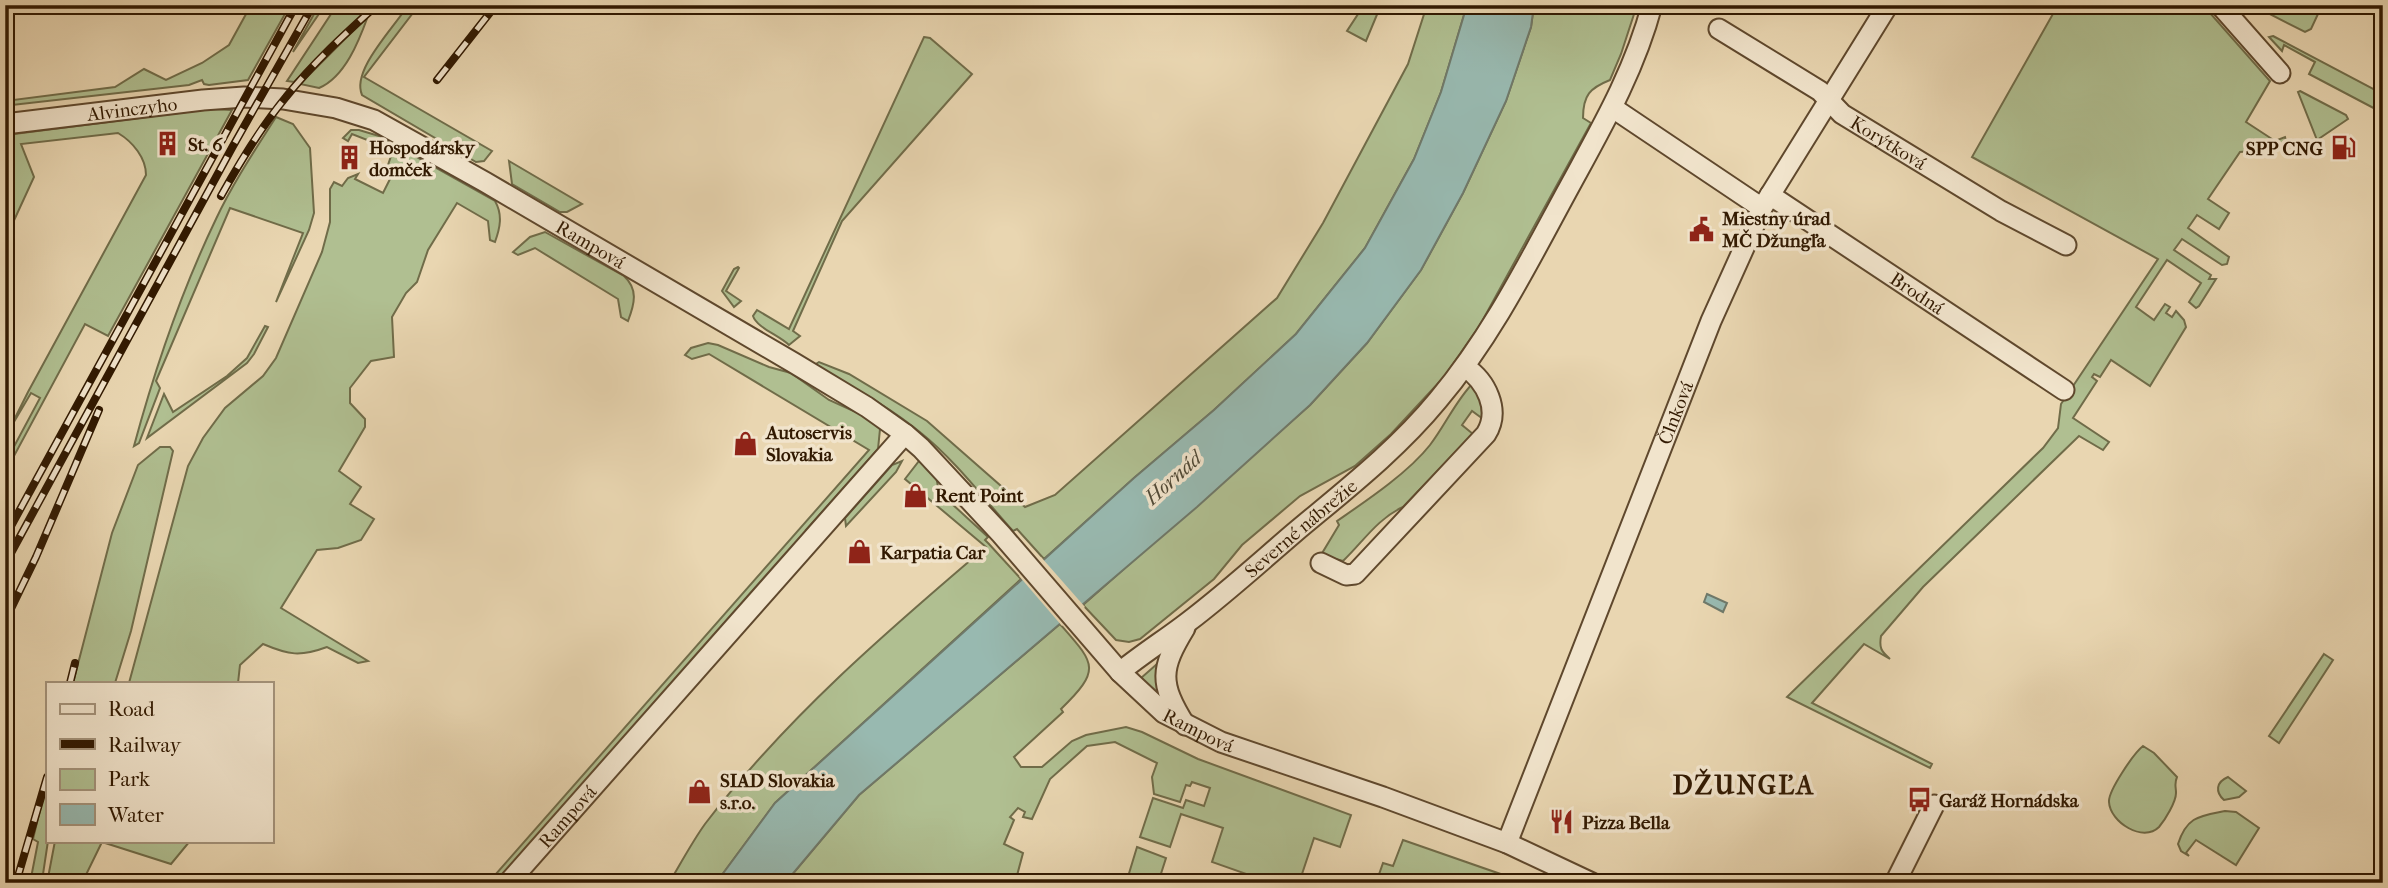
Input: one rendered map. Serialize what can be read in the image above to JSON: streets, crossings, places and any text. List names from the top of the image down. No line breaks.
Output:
{"streets":{"street":["Alvinczyho","Korýtková","Rampová","Brodná","Člnková","Severné nábrežie"]},"crossings":[["Alvinczyho","Rampová"],["Korýtková","Člnková"],["Rampová","Člnková"],["Rampová","Severné nábrežie"],["Brodná","Člnková"],["Brodná","Severné nábrežie"]],"districts":["DŽUNGĽA"],"water":["Hornád"],"places":{"building":["St. 6","Hospodársky domček"],"fuel station":["SPP CNG"],"public building":["Miestny úrad MČ Džungľa"],"shop":["Autoservis Slovakia","Rent Point","Karpatia Car","SIAD Slovakia s.r.o."],"bus stop":["Garáž Hornádska"],"restaurant":["Pizza Bella"]},"legend":["Road","Railway","Park","Water"]}
